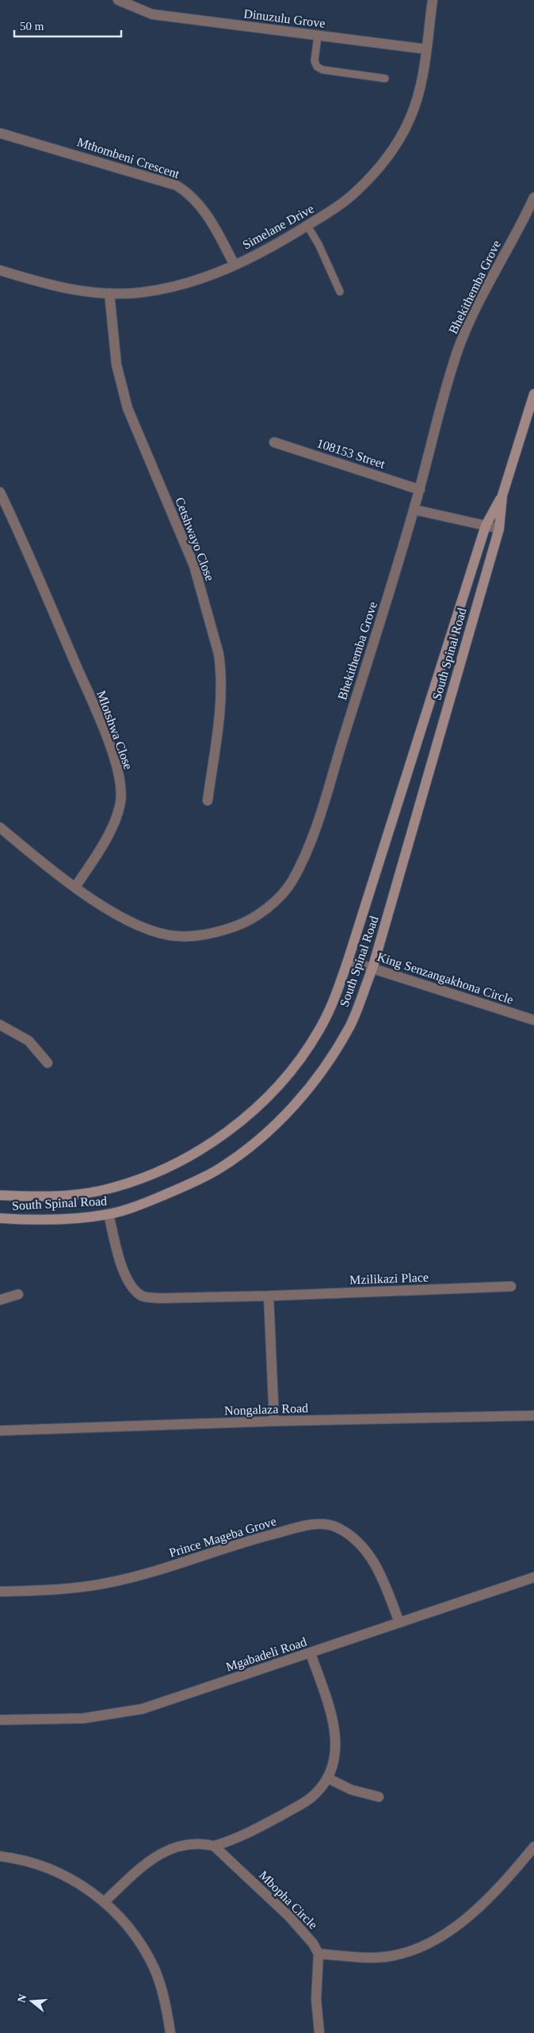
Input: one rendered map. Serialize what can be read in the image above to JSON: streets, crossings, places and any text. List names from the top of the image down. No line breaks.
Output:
{"streets":{"street":["Dinuzulu Grove","Mthombeni Crescent","Simelane Drive","Bhekithemba Grove","108153 Street","Cetshwayo Close","South Spinal Road","Mlotshwa Close","King Senzangakhona Circle","Mzilikazi Place","Nongalaza Road","Prince Mageba Grove","Mgabadeli Road","Mbopha Circle"]},"crossings":[["Dinuzulu Grove","Simelane Drive"],["Mthombeni Crescent","Simelane Drive"],["Simelane Drive","Cetshwayo Close"],["Bhekithemba Grove","108153 Street"],["Bhekithemba Grove","Mlotshwa Close"],["South Spinal Road","King Senzangakhona Circle"],["South Spinal Road","Mzilikazi Place"],["Prince Mageba Grove","Mgabadeli Road"]],"scale_bar":"50 m","north":"left"}
